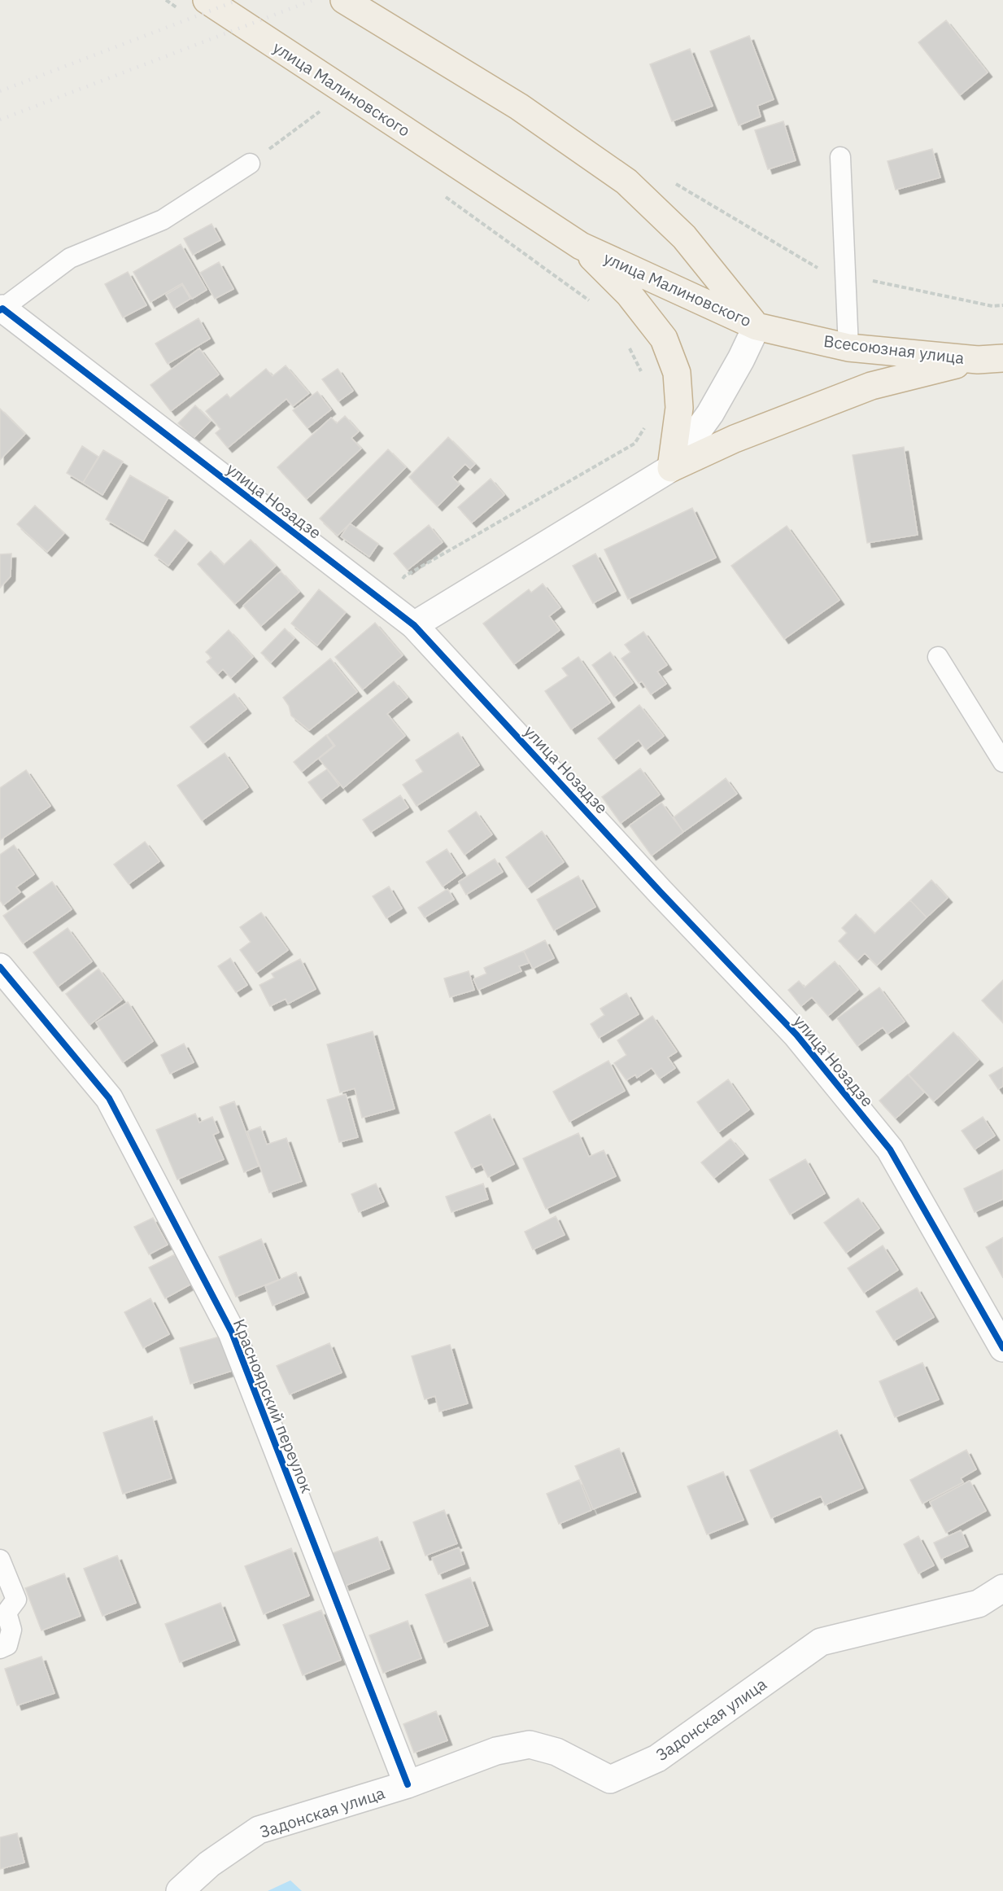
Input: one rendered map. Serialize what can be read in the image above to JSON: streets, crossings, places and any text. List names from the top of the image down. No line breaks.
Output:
{"streets":{"highway":["улица Малиновского","Всесоюзная улица"],"street":["улица Нозадзе","Красноярский переулок","Задонская улица"]},"crossings":[["улица Малиновского","Всесоюзная улица"],["Красноярский переулок","Задонская улица"]]}
